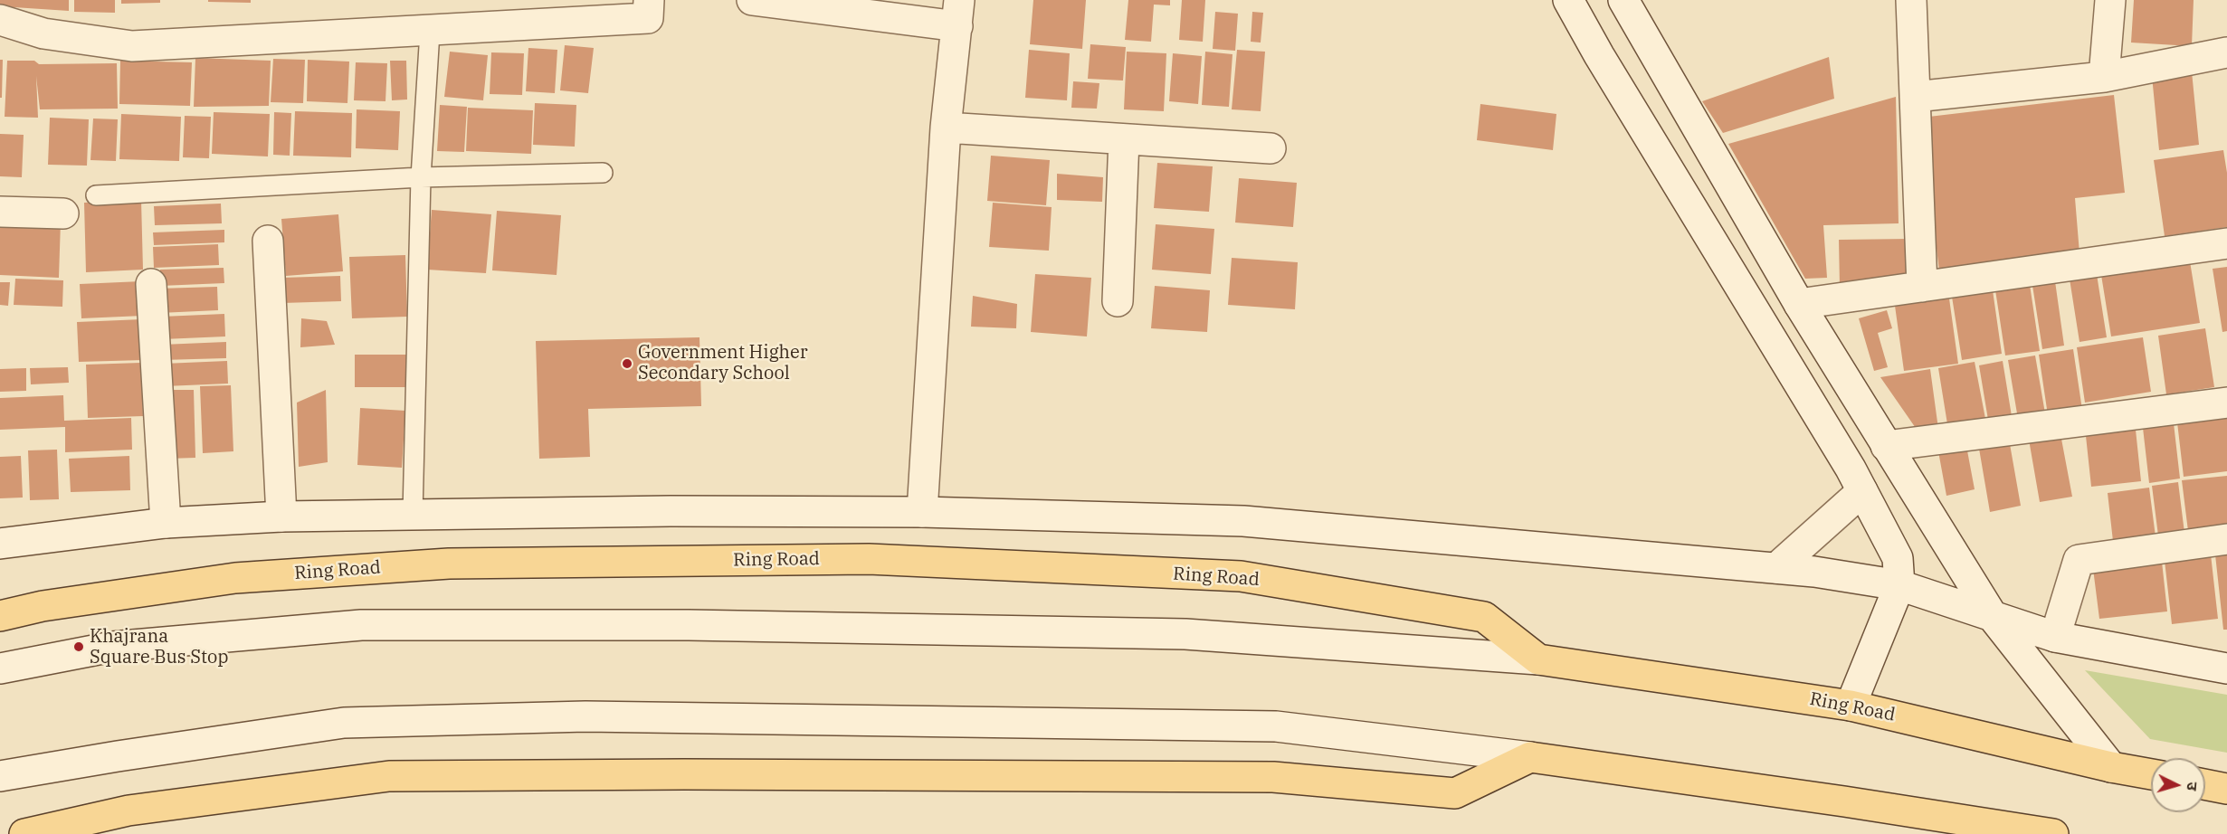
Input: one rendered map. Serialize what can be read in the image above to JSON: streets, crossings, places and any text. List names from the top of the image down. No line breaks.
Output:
{"streets":{"main road":["Ring Road"]},"places":["Government Higher Secondary School","Khajrana Square Bus Stop"],"north":"right"}
